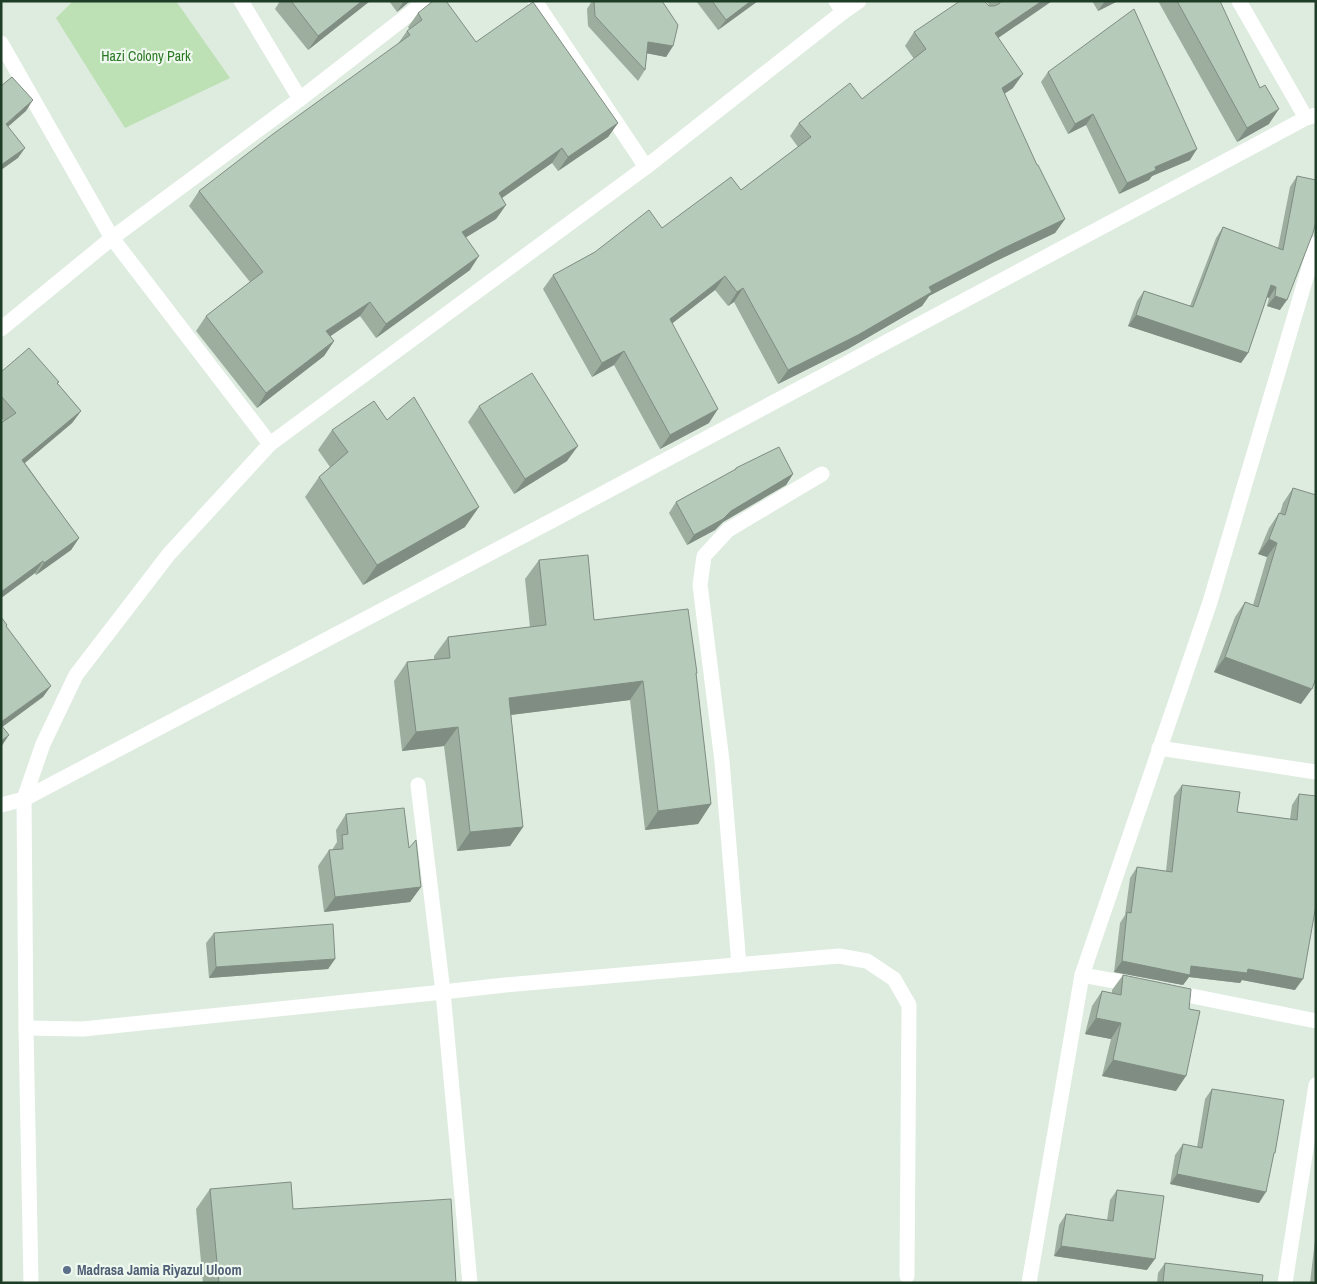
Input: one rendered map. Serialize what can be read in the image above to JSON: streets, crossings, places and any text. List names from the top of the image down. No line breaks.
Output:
{"parks":["Hazi Colony Park"],"places":["Madrasa Jamia Riyazul Uloom"]}
